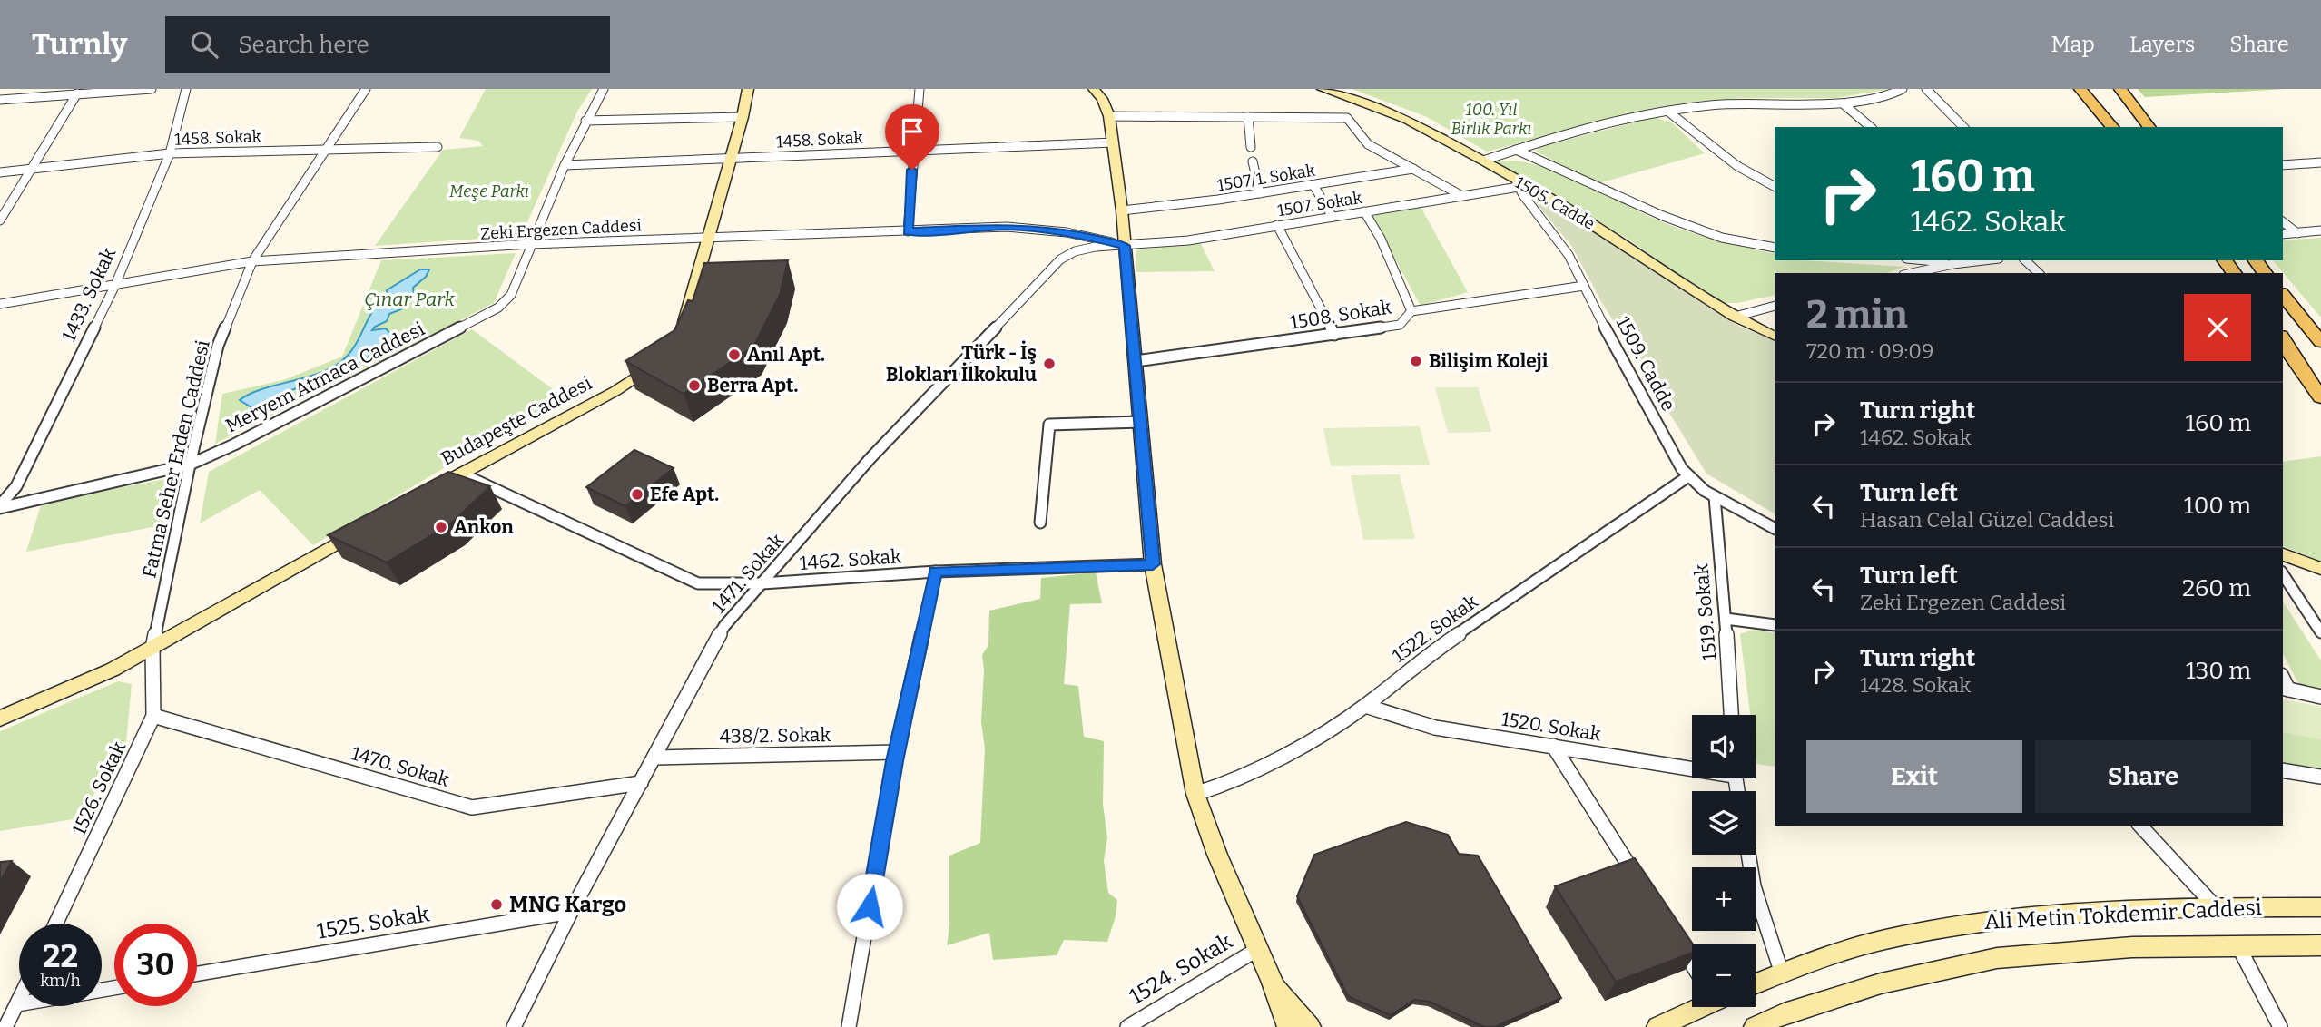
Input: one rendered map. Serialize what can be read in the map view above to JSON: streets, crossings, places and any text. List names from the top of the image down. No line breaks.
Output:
{"streets":{"main road":["1505. Cadde","Budapeşte Caddesi","Ali Metin Tokdemir Caddesi"],"street":["1458. Sokak","1507/1. Sokak","1507. Sokak","Zeki Ergezen Caddesi","1433. Sokak","1508. Sokak","1509. Cadde","Meryem Atmaca Caddesi","Fatma Seher Erden Caddesi","1462. Sokak","1471. Sokak","1519. Sokak","1522. Sokak","1520. Sokak","438/2. Sokak","1470. Sokak","1526. Sokak","1525. Sokak","1524. Sokak"]},"crossings":[["1458. Sokak","1433. Sokak"],["1458. Sokak","Meryem Atmaca Caddesi"],["1458. Sokak","Fatma Seher Erden Caddesi"],["1505. Cadde","1507. Sokak"],["1505. Cadde","1509. Cadde"],["1507. Sokak","Zeki Ergezen Caddesi"],["1507. Sokak","1509. Cadde"],["1507. Sokak","1471. Sokak"],["Zeki Ergezen Caddesi","1433. Sokak"],["Zeki Ergezen Caddesi","Meryem Atmaca Caddesi"],["Zeki Ergezen Caddesi","Fatma Seher Erden Caddesi"],["Zeki Ergezen Caddesi","1471. Sokak"],["1433. Sokak","Meryem Atmaca Caddesi"],["1508. Sokak","1509. Cadde"],["1509. Cadde","1519. Sokak"],["1509. Cadde","1522. Sokak"],["Meryem Atmaca Caddesi","Fatma Seher Erden Caddesi"],["Budapeşte Caddesi","1462. Sokak"],["Fatma Seher Erden Caddesi","1526. Sokak"],["1462. Sokak","1471. Sokak"],["1471. Sokak","438/2. Sokak"],["1471. Sokak","1470. Sokak"],["1471. Sokak","1525. Sokak"],["1522. Sokak","1520. Sokak"],["1470. Sokak","1526. Sokak"]],"parks":["100. Yıl Birlik Parkı","Meşe Parkı","Çınar Park"],"places":["Anıl Apt.","Bilişim Koleji","Türk - İş Blokları İlkokulu","Berra Apt.","Efe Apt.","Ankon","MNG Kargo"],"page":{"header":"Turnly","search":"Search here","nav":["Map","Layers","Share"],"turn":["160 m","1462. Sokak"],"heading":["2 min","720 m · 09:09"],"list":[{"name":"Turn right","note":"1462. Sokak","value":"160 m"},{"name":"Turn left","note":"Hasan Celal Güzel Caddesi","value":"100 m"},{"name":"Turn left","note":"Zeki Ergezen Caddesi","value":"260 m"},{"name":"Turn right","note":"1428. Sokak","value":"130 m"}],"map_buttons":["+","−"],"buttons":["Exit","Share"],"speed":"22 km/h","limit":"30"}}
